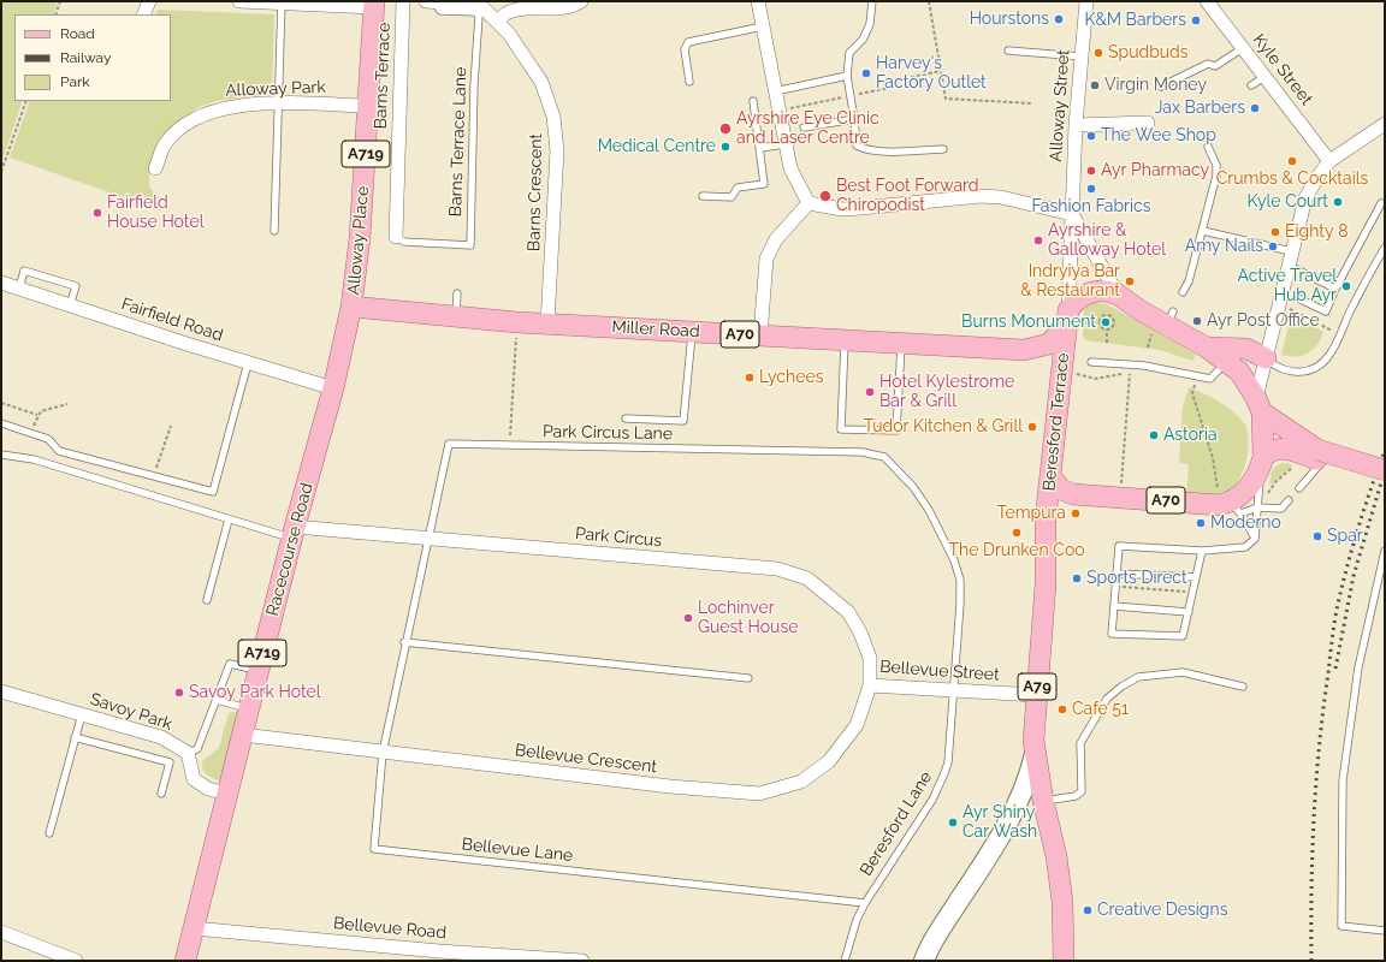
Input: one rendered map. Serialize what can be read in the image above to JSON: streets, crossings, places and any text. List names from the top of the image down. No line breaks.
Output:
{"streets":{"main road":["A719","Alloway Place","Miller Road","A70","Beresford Terrace","Racecourse Road","A79"],"street":["Kyle Street","Barns Terrace","Alloway Park","Alloway Street","Barns Crescent","Fairfield Road","Park Circus","Bellevue Street","Savoy Park","Bellevue Crescent","Bellevue Road"],"lane":["Barns Terrace Lane","Park Circus Lane","Beresford Lane","Bellevue Lane"]},"crossings":[["Barns Terrace","Barns Terrace Lane"],["Alloway Park","Alloway Place"],["Alloway Street","Miller Road"],["Alloway Street","A70"],["Alloway Street","Beresford Terrace"],["Barns Terrace Lane","Barns Crescent"],["Barns Crescent","Miller Road"],["Alloway Place","Miller Road"],["Alloway Place","Racecourse Road"],["Fairfield Road","Racecourse Road"],["Miller Road","A70"],["Miller Road","Beresford Terrace"],["Miller Road","Racecourse Road"],["A70","Beresford Terrace"],["Beresford Terrace","Bellevue Street"],["Beresford Terrace","A79"],["Park Circus Lane","Park Circus"],["Park Circus Lane","Beresford Lane"],["Park Circus Lane","Bellevue Lane"],["Park Circus","Racecourse Road"],["Park Circus","Bellevue Street"],["Park Circus","Bellevue Crescent"],["Park Circus","Bellevue Lane"],["Racecourse Road","Bellevue Crescent"],["Racecourse Road","Bellevue Road"],["Bellevue Street","Bellevue Crescent"],["Bellevue Street","Beresford Lane"],["Bellevue Crescent","Bellevue Lane"],["Beresford Lane","Bellevue Lane"]],"places":["Hourstons","K&M Barbers","Spudbuds","Harvey's Factory Outlet","Virgin Money","Jax Barbers","Ayrshire Eye Clinic and Laser Centre","The Wee Shop","Medical Centre","Crumbs & Cocktails","Ayr Pharmacy","Fashion Fabrics","Best Foot Forward Chiropodist","Kyle Court","Fairfield House Hotel","Eighty 8","Ayrshire & Galloway Hotel","Amy Nails","Indryiya Bar & Restaurant","Active Travel Hub Ayr","Ayr Post Office","Burns Monument","Lychees","Hotel Kylestrome Bar & Grill","Tudor Kitchen & Grill","Astoria","Tempura","Moderno","The Drunken Coo","Spar","Sports Direct","Lochinver Guest House","Savoy Park Hotel","Cafe 51","Ayr Shiny Car Wash","Creative Designs"],"legend":["Road","Railway","Park"]}
